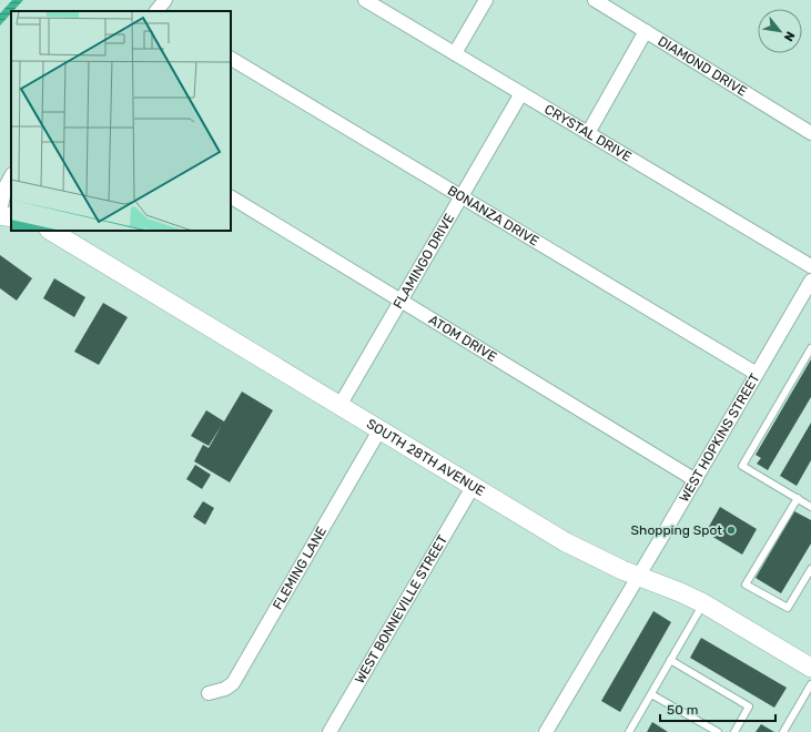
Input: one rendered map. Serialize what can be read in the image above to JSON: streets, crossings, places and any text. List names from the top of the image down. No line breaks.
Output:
{"streets":{"main road":["SOUTH 28TH AVENUE"],"street":["DIAMOND DRIVE","CRYSTAL DRIVE","BONANZA DRIVE","FLAMINGO DRIVE","ATOM DRIVE","WEST HOPKINS STREET","FLEMING LANE","WEST BONNEVILLE STREET"]},"crossings":[["CRYSTAL DRIVE","FLAMINGO DRIVE"],["BONANZA DRIVE","FLAMINGO DRIVE"],["BONANZA DRIVE","WEST HOPKINS STREET"],["FLAMINGO DRIVE","ATOM DRIVE"],["FLAMINGO DRIVE","SOUTH 28TH AVENUE"],["ATOM DRIVE","WEST HOPKINS STREET"],["WEST HOPKINS STREET","SOUTH 28TH AVENUE"],["SOUTH 28TH AVENUE","FLEMING LANE"],["SOUTH 28TH AVENUE","WEST BONNEVILLE STREET"]],"places":["Shopping Spot"],"scale_bar":"50 m","north":"bottom right"}
